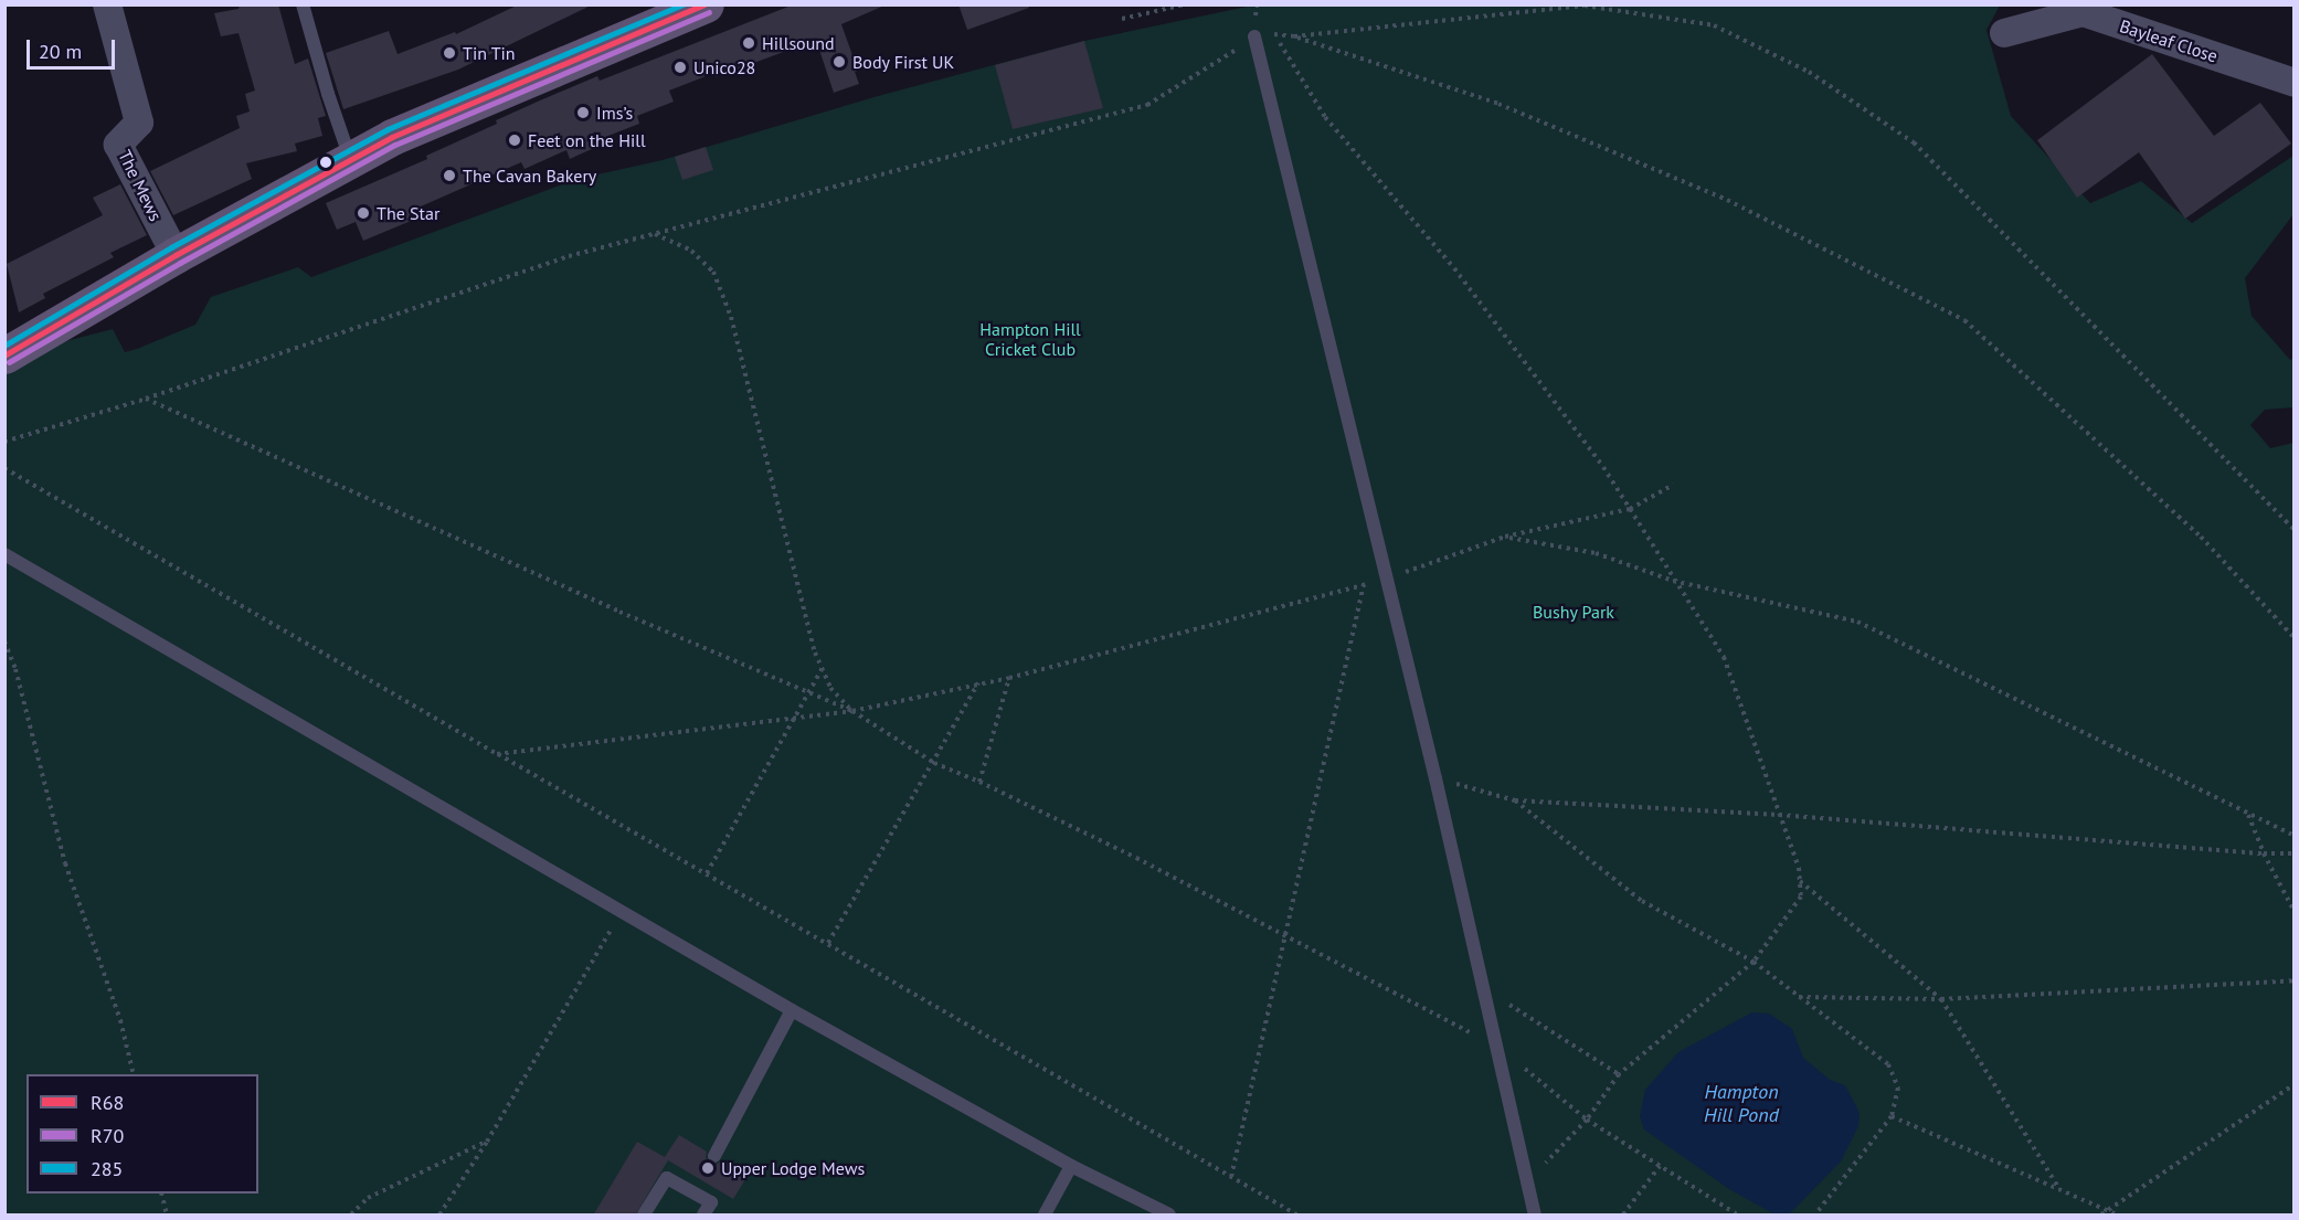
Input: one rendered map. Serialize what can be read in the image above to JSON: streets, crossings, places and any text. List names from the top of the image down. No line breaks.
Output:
{"streets":{"street":["Bayleaf Close","The Mews"]},"water":["Hampton Hill Pond"],"parks":["Hampton Hill Cricket Club","Bushy Park"],"places":["Hillsound","Tin Tin","Body First UK","Unico28","Ims’s","Feet on the Hill","The Cavan Bakery","The Star","Upper Lodge Mews"],"lines":["transit line R68","transit line 285","transit line R70"],"legend":["R68","R70","285"],"scale_bar":"20 m"}
